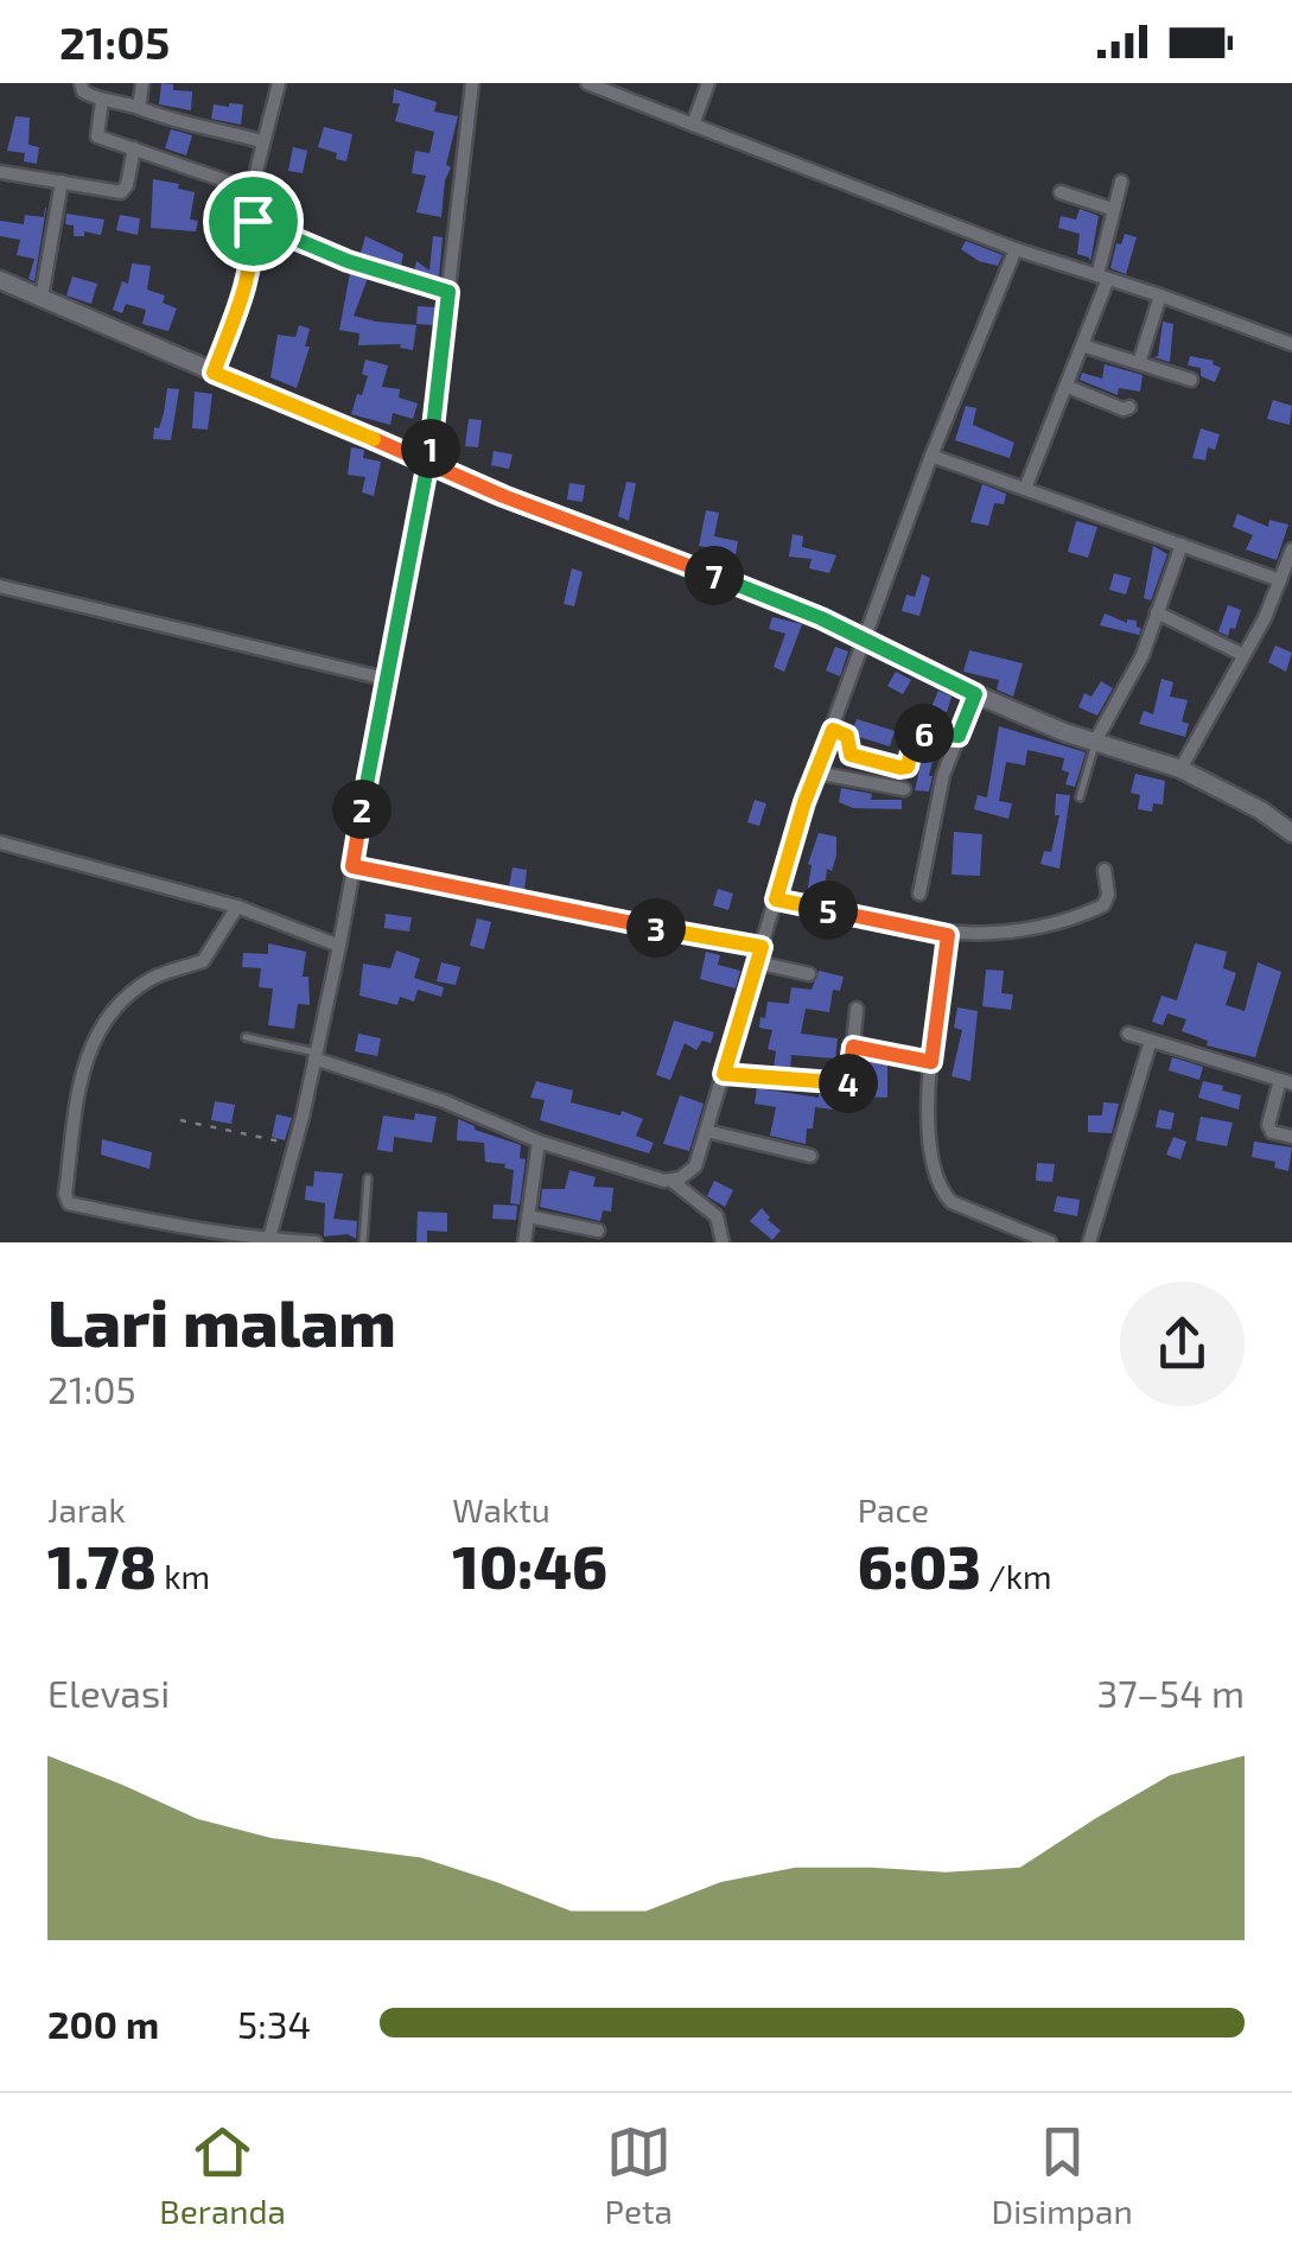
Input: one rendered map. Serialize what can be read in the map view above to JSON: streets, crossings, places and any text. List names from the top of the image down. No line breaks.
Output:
{"page":{"status":"21:05","pins":["1","7","6","2","5","3","4"],"heading":["Lari malam","21:05"],"stats":[["Jarak","1.78 km"],["Waktu","10:46"],["Pace","6:03 /km"]],"chart":["Elevasi","37–54 m"],"list":[{"name":"200 m","note":"5:34"}],"tabs":["Beranda","Peta","Disimpan"]}}
